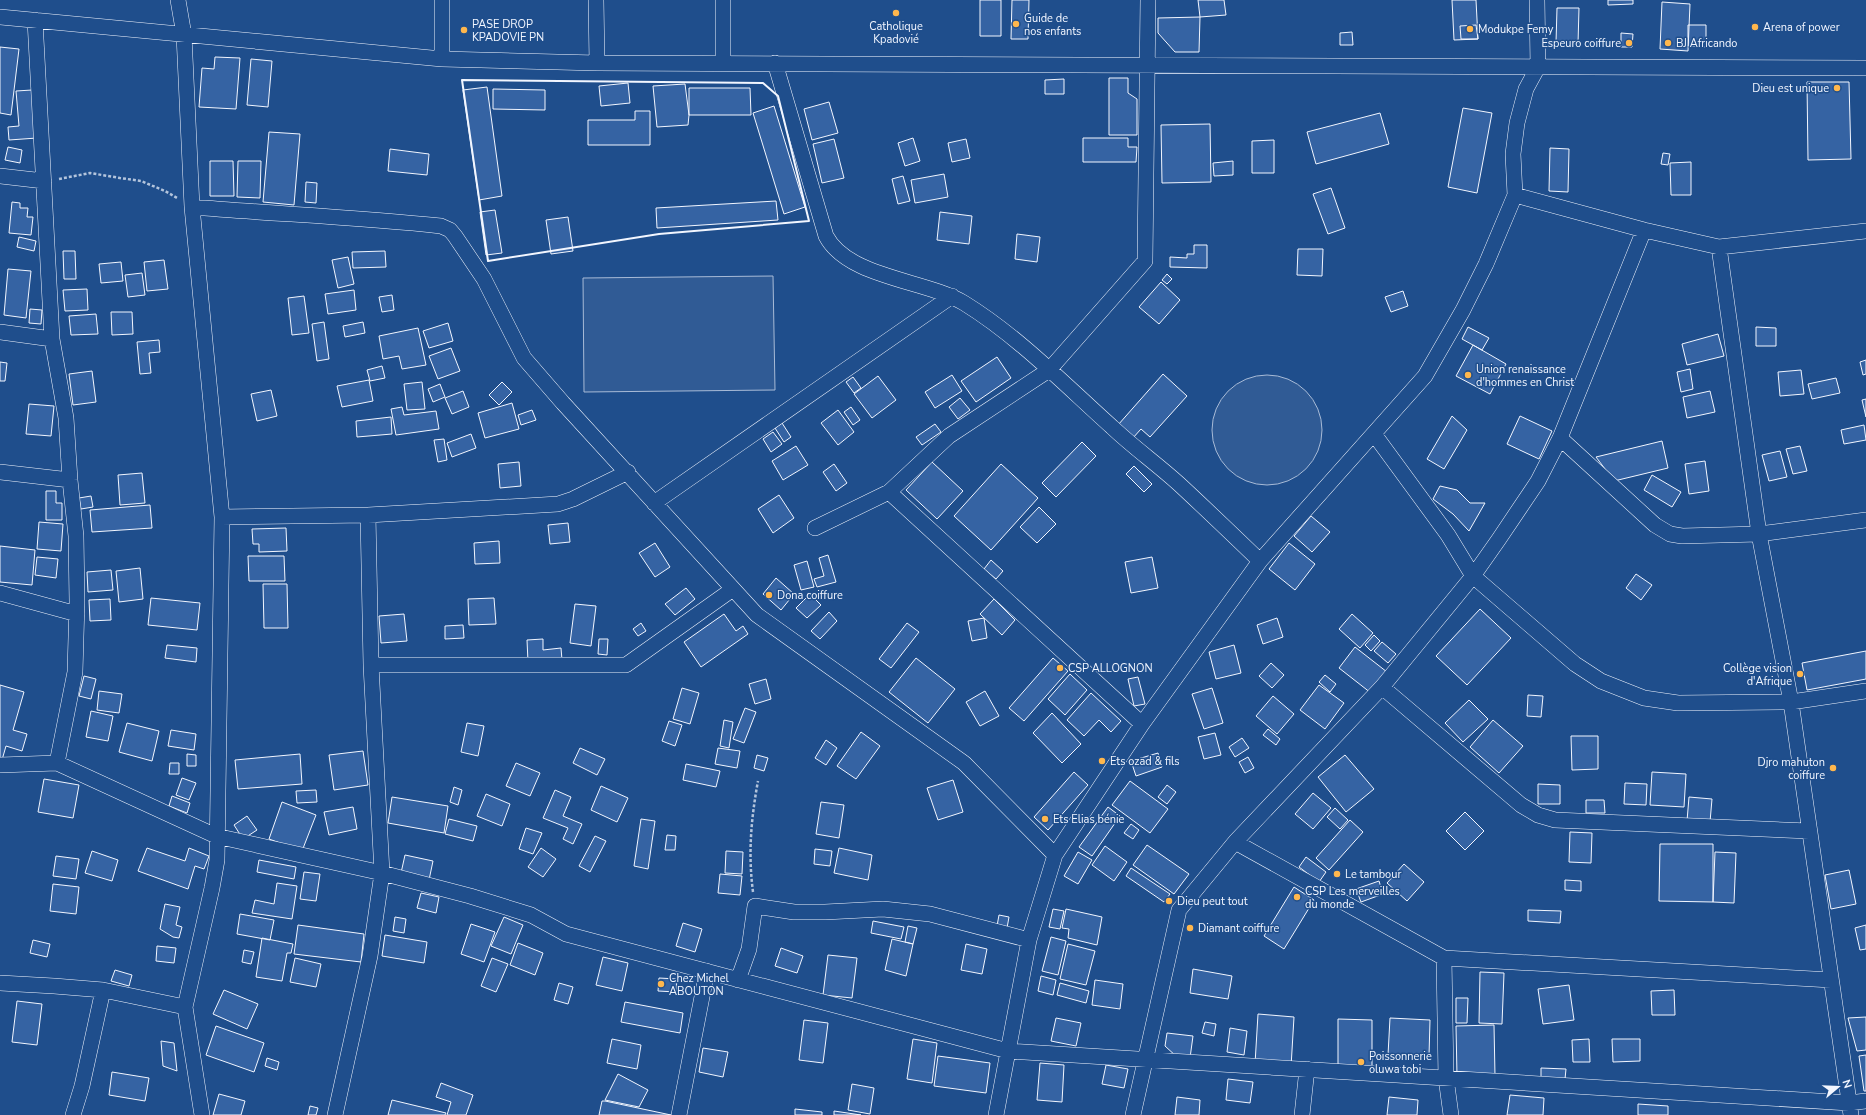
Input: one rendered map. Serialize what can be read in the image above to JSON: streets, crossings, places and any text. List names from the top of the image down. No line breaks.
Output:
{"places":["Catholique Kpadovié","Guide de nos enfants","Arena of power","Modukpe Femy","PASE DROP KPADOVIE PN","Espeuro coiffure","BJ Africando","Dieu est unique","Union renaissance d'hommes en Christ","Dona coiffure","CSP ALLOGNON","Collège vision d'Afrique","Ets ozad & fils","Djro mahuton coiffure","Ets Elias bénie","Le tambour","CSP Les merveilles du monde","Dieu peut tout","Diamant coiffure","Chez Michel ABOUTON","Poissonnerie oluwa tobi"],"north":"right"}
